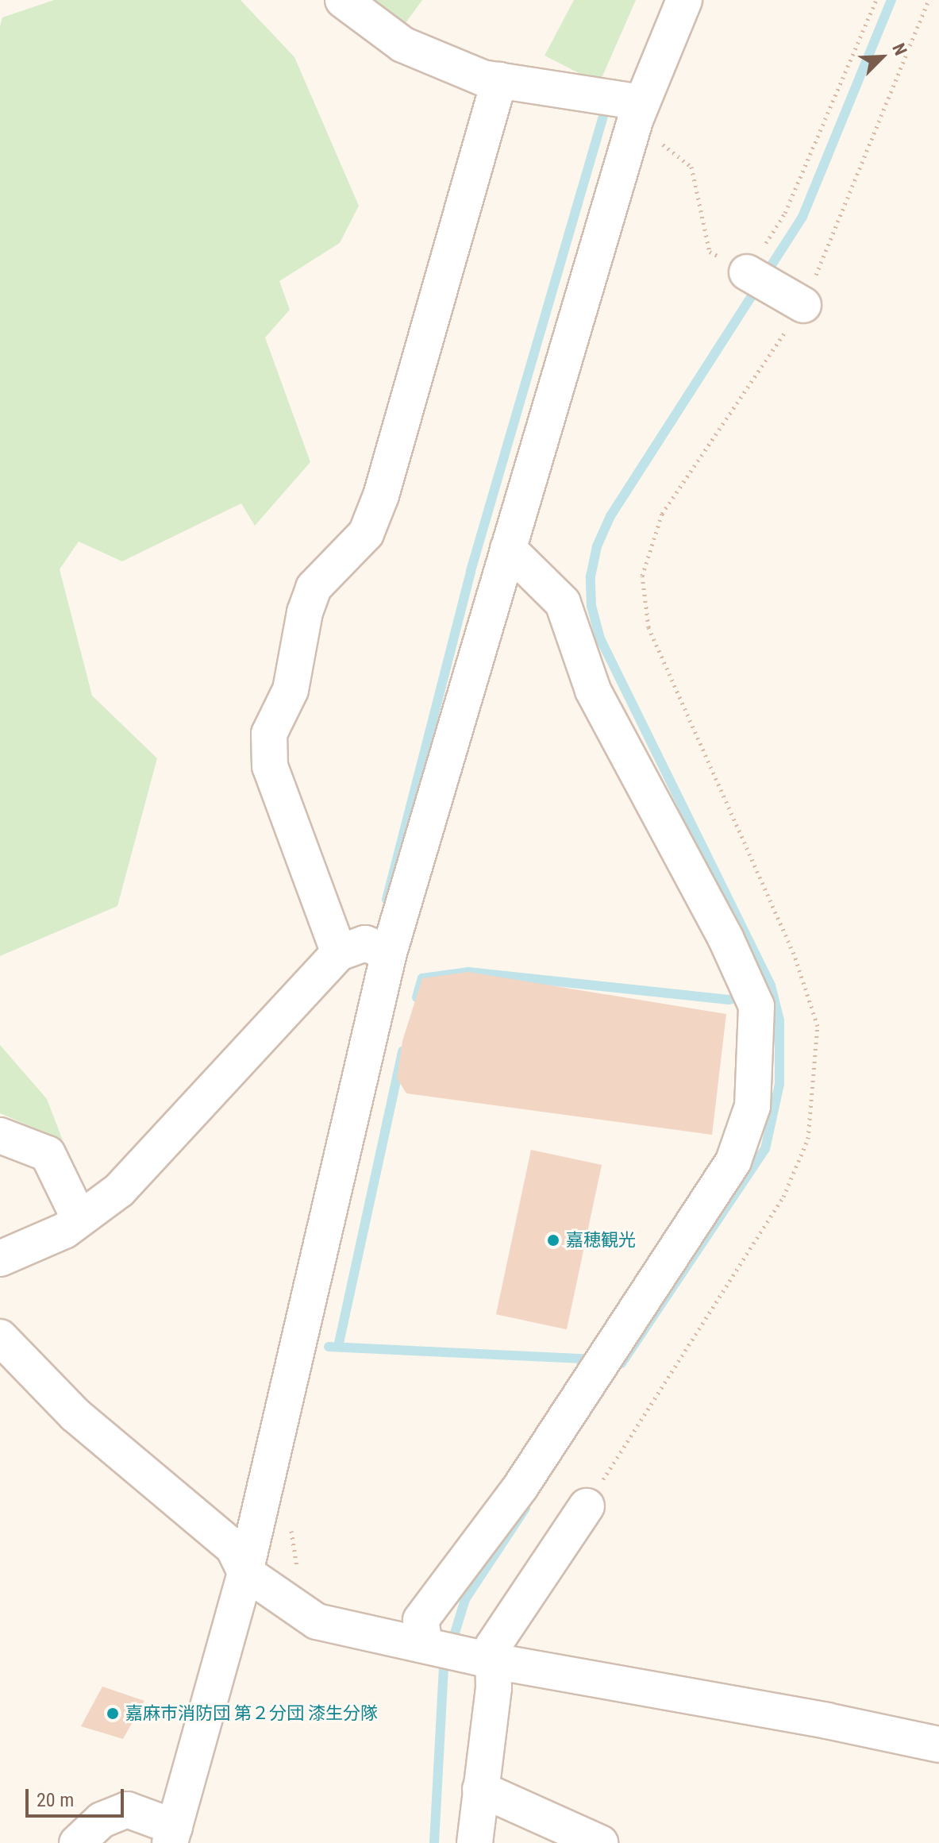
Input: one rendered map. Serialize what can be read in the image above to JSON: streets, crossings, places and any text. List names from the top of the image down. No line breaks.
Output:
{"places":["嘉穂観光","嘉麻市消防団 第２分団 漆生分隊"],"scale_bar":"20 m","north":"top right"}
